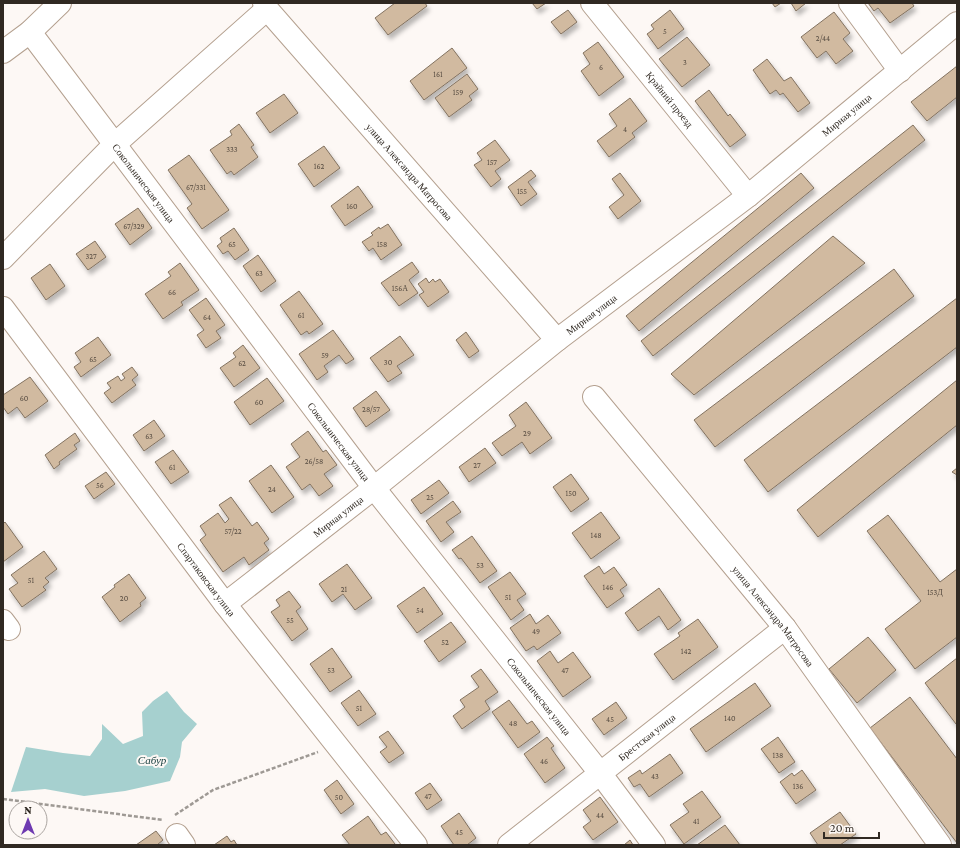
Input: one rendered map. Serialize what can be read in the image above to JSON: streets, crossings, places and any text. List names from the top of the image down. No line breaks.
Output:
{"streets":{"street":["Крайний проезд","Мирная улица","улица Александра Матросова","Сокольническая улица","Спартаковская улица","Брестская улица"]},"crossings":[["Крайний проезд","Мирная улица"],["Мирная улица","улица Александра Матросова"],["Мирная улица","Сокольническая улица"],["Мирная улица","Спартаковская улица"],["улица Александра Матросова","Брестская улица"],["Сокольническая улица","Брестская улица"]],"water":["Сабур"],"house_numbers":["5","2/44","3","6","161","159","4","333","157","162","67/331","155","160","67/329","65","158","327","63","156А","66","61","64","59","65","30","62","60","60","28/57","29","63","26/58","27","61","56","24","150","25","57/22","148","53","51","146","21","153Д","51","20","54","55","49","52","142","53","47","51","140","45","48","138","46","43","136","47","50","44","41","45"],"scale_bar":"20 m","north":"top"}
